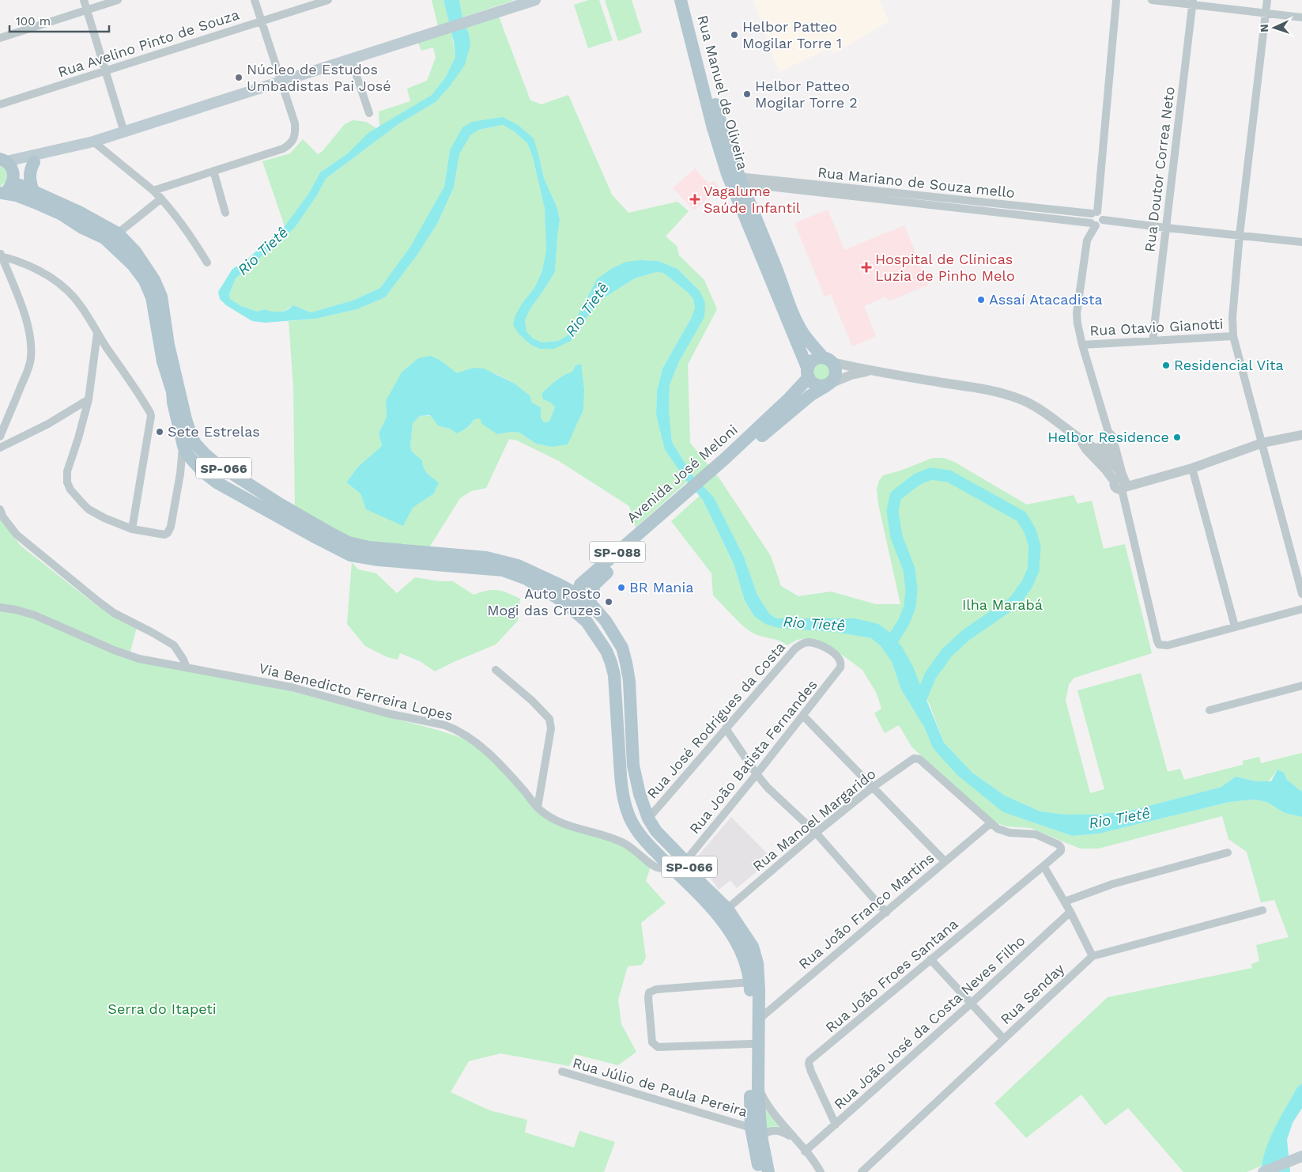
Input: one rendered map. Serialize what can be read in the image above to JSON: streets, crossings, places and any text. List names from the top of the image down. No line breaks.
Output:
{"streets":{"main road":["Rua Manuel de Oliveira","SP-066","Avenida José Meloni","SP-088"],"street":["Rua Avelino Pinto de Souza","Rua Doutor Correa Neto","Rua Mariano de Souza mello","Rua Otavio Gianotti","Via Benedicto Ferreira Lopes","Rua José Rodrigues da Costa","Rua João Batista Fernandes","Rua Manoel Margarido","Rua João Franco Martins","Rua João Froes Santana","Rua Senday","Rua João José da Costa Neves Filho","Rua Júlio de Paula Pereira"]},"crossings":[["Rua Manuel de Oliveira","Rua Mariano de Souza mello"],["Rua Manuel de Oliveira","Avenida José Meloni"],["Rua Manuel de Oliveira","SP-088"],["Rua Doutor Correa Neto","Rua Otavio Gianotti"],["SP-066","Avenida José Meloni"],["SP-066","Via Benedicto Ferreira Lopes"],["SP-066","Rua José Rodrigues da Costa"],["SP-066","Rua João Batista Fernandes"],["SP-066","Rua Manoel Margarido"],["SP-066","Rua João Franco Martins"],["SP-066","Rua Júlio de Paula Pereira"],["Avenida José Meloni","SP-088"],["Rua José Rodrigues da Costa","Rua João Batista Fernandes"],["Rua Manoel Margarido","Rua João Franco Martins"],["Rua Manoel Margarido","Rua João Froes Santana"],["Rua João Franco Martins","Rua João Froes Santana"],["Rua João Froes Santana","Rua João José da Costa Neves Filho"]],"water":["Rio Tietê"],"parks":["Ilha Marabá","Serra do Itapeti"],"places":{"other":["Helbor Patteo Mogilar Torre 1","Núcleo de Estudos Umbadistas Pai José","Helbor Patteo Mogilar Torre 2","Assaí Atacadista","Residencial Vita","Sete Estrelas","Helbor Residence","BR Mania","Auto Posto Mogi das Cruzes"],"health":["Vagalume Saúde Infantil","Hospital de Clínicas Luzia de Pinho Melo"]},"scale_bar":"100 m","north":"left"}
